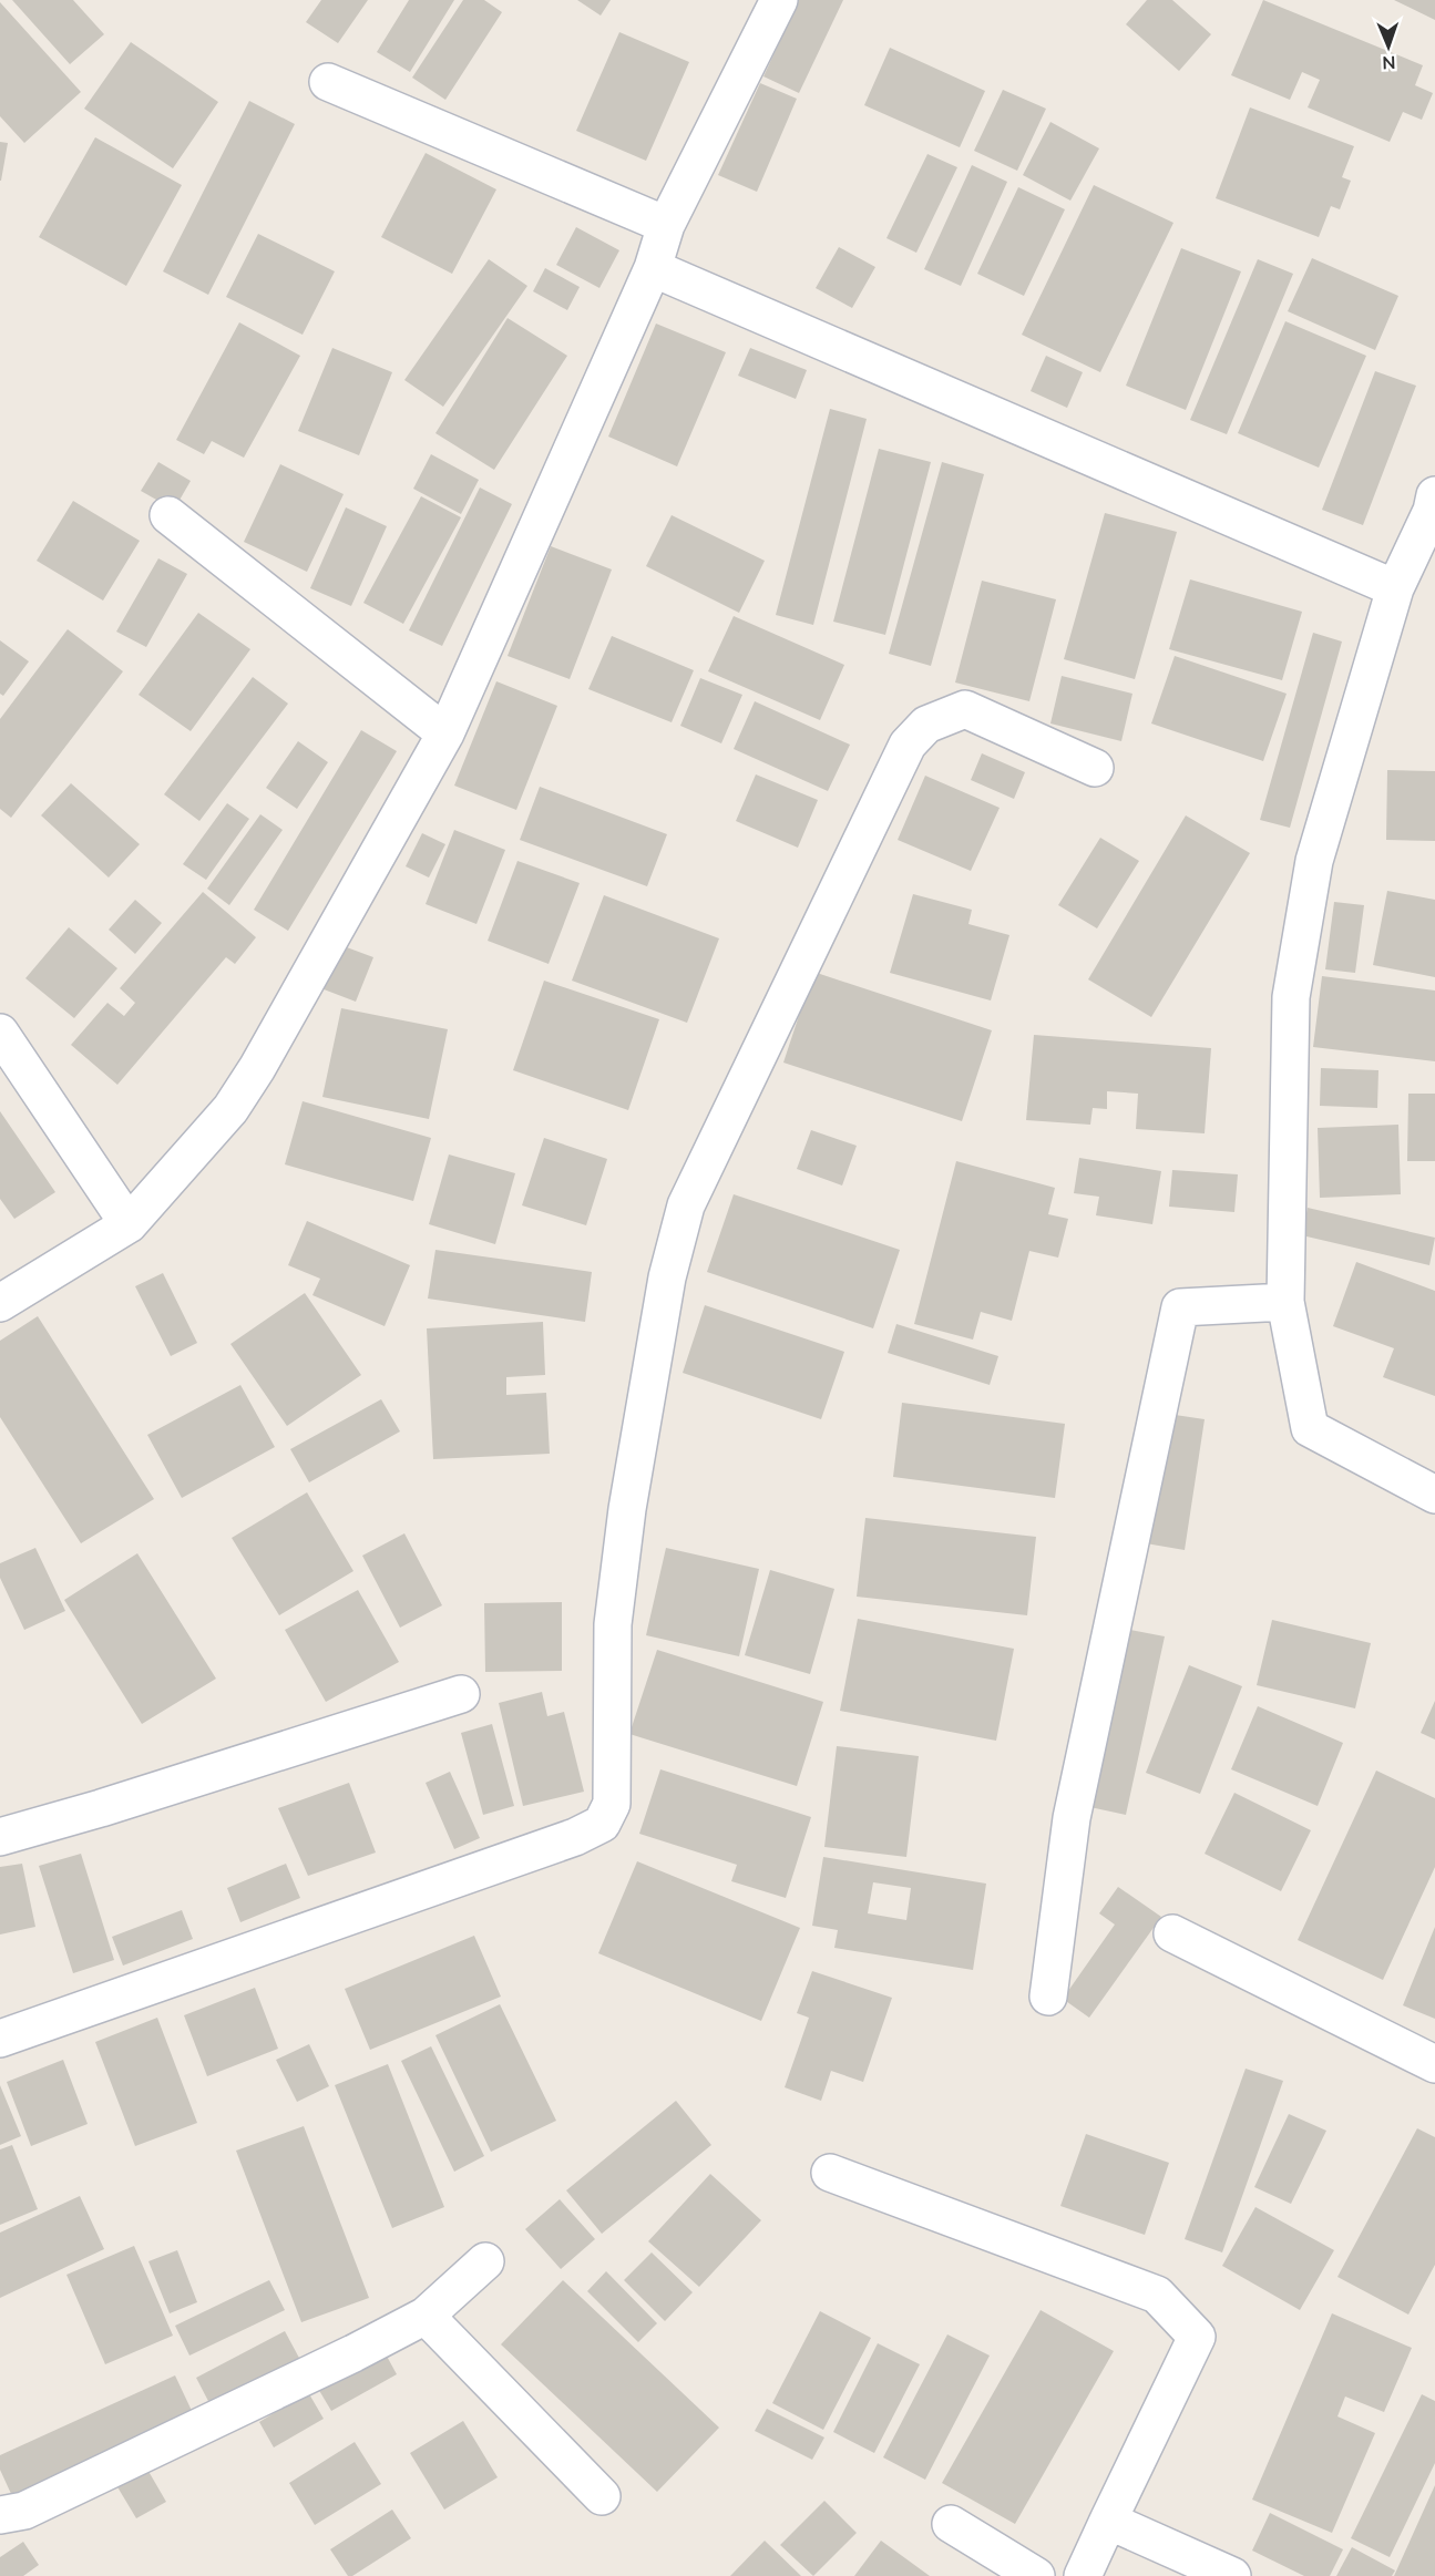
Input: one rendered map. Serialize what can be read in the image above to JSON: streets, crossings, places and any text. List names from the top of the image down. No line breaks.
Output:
{"north":"bottom"}
